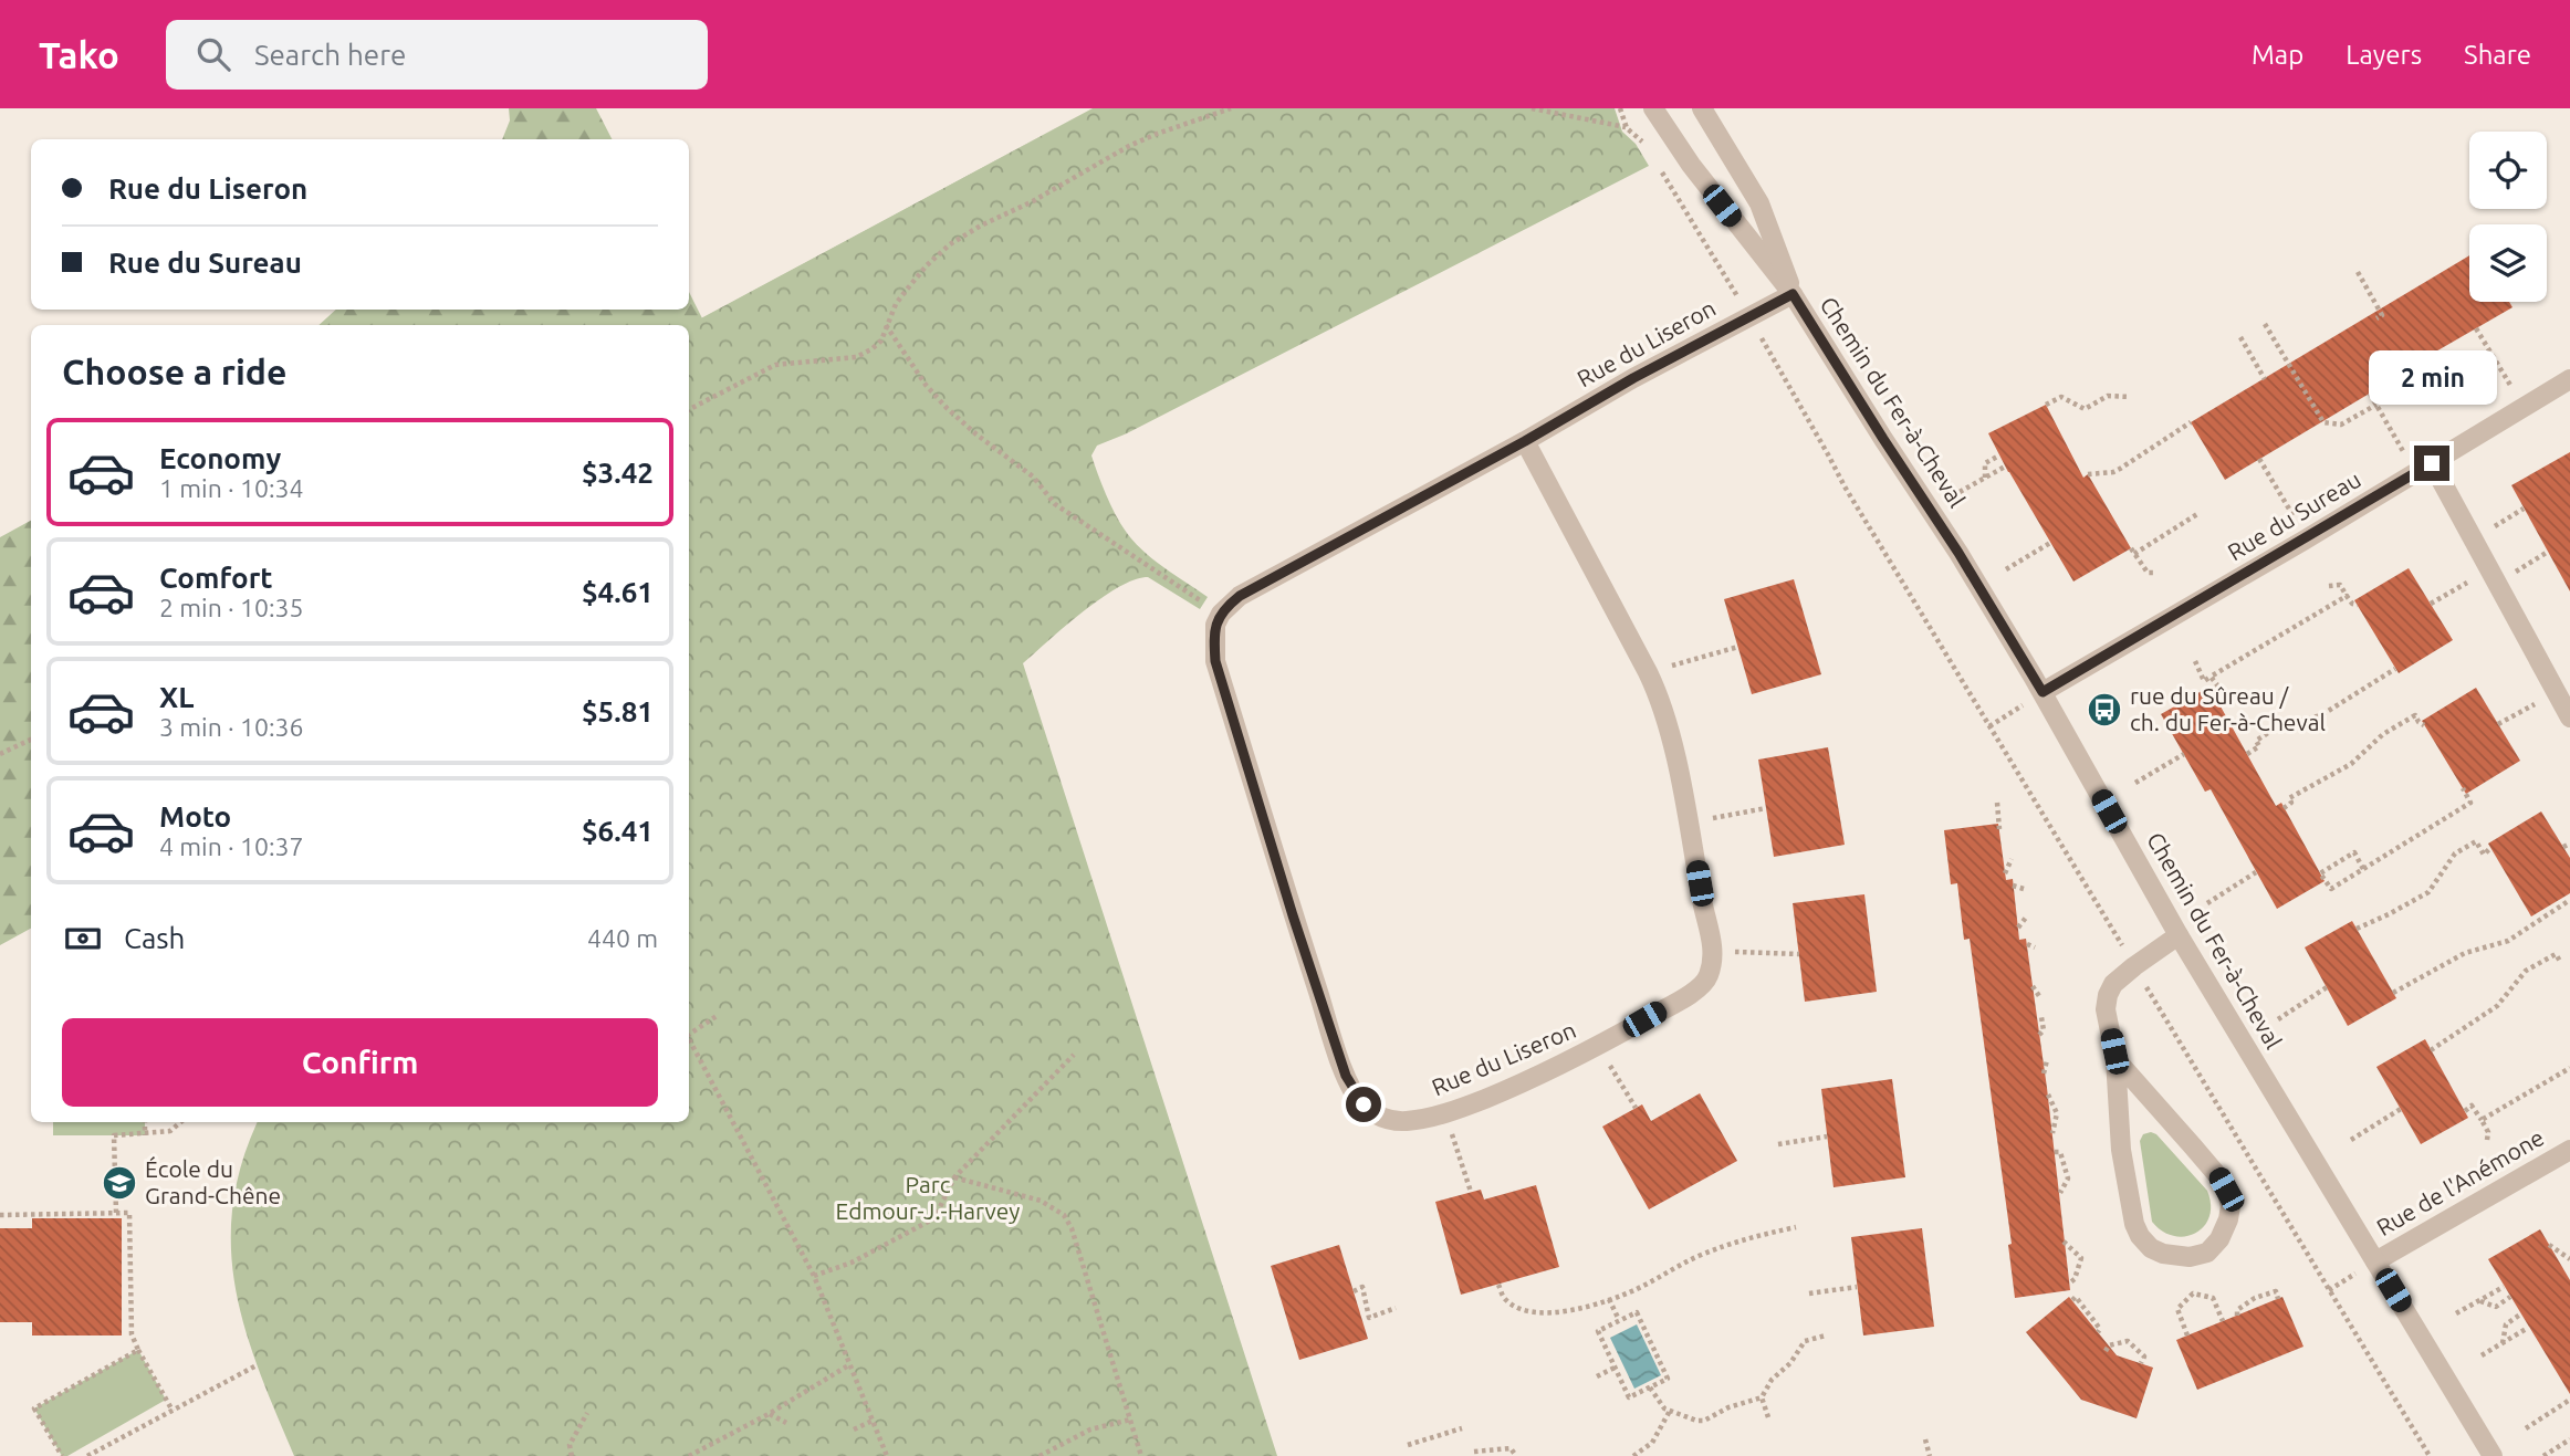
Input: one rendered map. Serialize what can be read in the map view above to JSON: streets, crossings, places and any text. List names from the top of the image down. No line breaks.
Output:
{"streets":{"street":["Rue du Liseron","Chemin du Fer-à-Cheval","Rue du Sureau","Rue de l'Anémone"]},"crossings":[["Rue du Liseron","Chemin du Fer-à-Cheval"],["Chemin du Fer-à-Cheval","Rue du Sureau"],["Chemin du Fer-à-Cheval","Rue de l'Anémone"]],"parks":["Parc Edmour-J.-Harvey"],"places":{"bus stop":["rue du Sûreau / ch. du Fer-à-Cheval"],"school or university":["École du Grand-Chêne"]},"page":{"header":"Tako","search":"Search here","nav":["Map","Layers","Share"],"banner":["Rue du Liseron","Rue du Sureau"],"heading":"Choose a ride","bubble":"2 min","list":[{"name":"Economy","note":"1 min · 10:34","value":"$3.42"},{"name":"Comfort","note":"2 min · 10:35","value":"$4.61"},{"name":"XL","note":"3 min · 10:36","value":"$5.81"},{"name":"Moto","note":"4 min · 10:37","value":"$6.41"}],"pay":["Cash","440 m"],"buttons":"Confirm"}}
